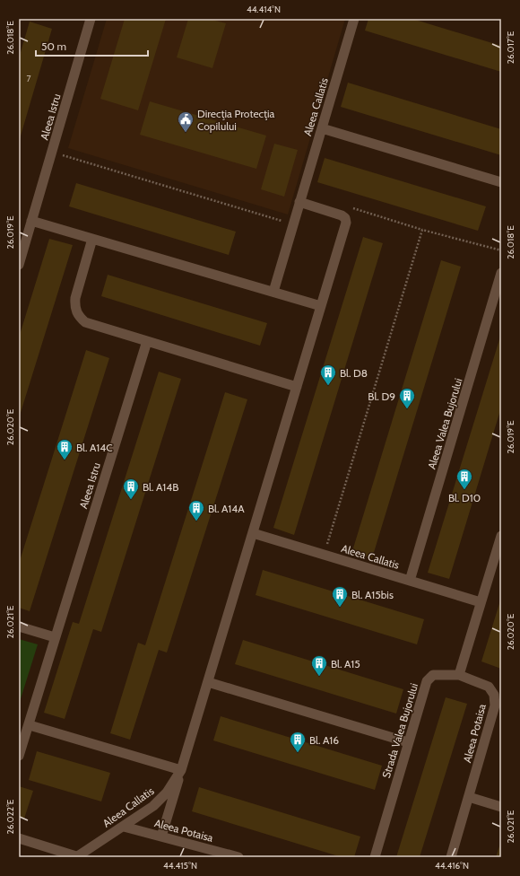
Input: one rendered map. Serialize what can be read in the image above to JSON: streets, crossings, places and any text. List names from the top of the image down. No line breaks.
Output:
{"streets":{"street":["Aleea Callatis","Aleea Istru","Aleea Valea Bujorului","Strada Valea Bujorului","Aleea Potaisa"]},"crossings":[["Aleea Callatis","Aleea Valea Bujorului"],["Aleea Callatis","Aleea Potaisa"],["Strada Valea Bujorului","Aleea Potaisa"]],"places":{"public building":["Direcţia Protecţia Copilului"],"building":["Bl. D8","Bl. D9","Bl. A14C","Bl. D10","Bl. A14B","Bl. A14A","Bl. A15bis","Bl. A15","Bl. A16"]},"house_numbers":["7"],"scale_bar":"50 m","coordinates":["44.414°N","26.018°E","26.017°E","26.019°E","26.020°E","26.021°E","26.022°E","44.415°N","44.416°N"]}
